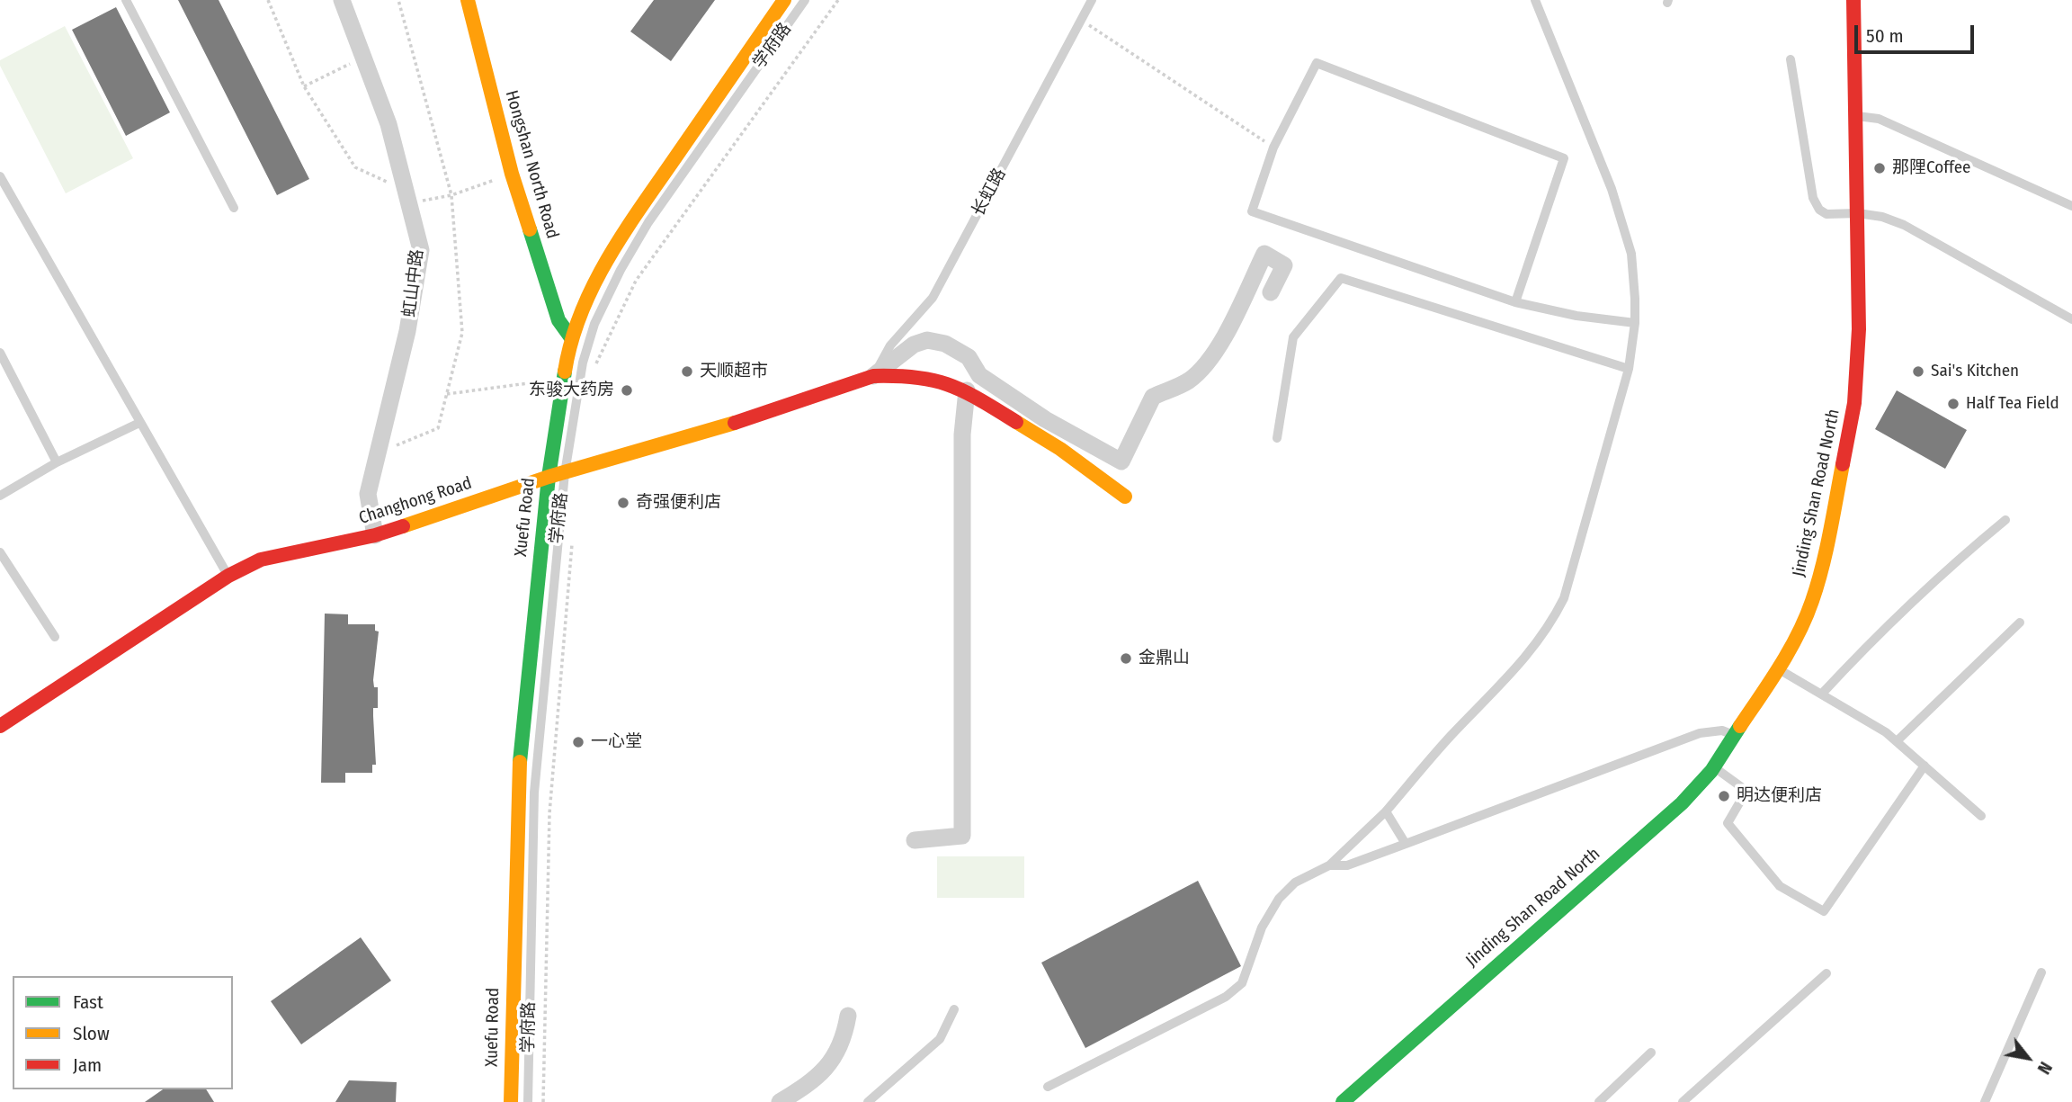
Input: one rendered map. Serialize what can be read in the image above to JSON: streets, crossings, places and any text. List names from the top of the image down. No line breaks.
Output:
{"streets":{"street":["Hongshan North Road","虹山中路","Jinding Shan Road North","Changhong Road","Xuefu Road"],"lane":["学府路","长虹路"]},"crossings":[["学府路","Changhong Road"],["Hongshan North Road","Xuefu Road"],["长虹路","Changhong Road"],["虹山中路","Changhong Road"],["Changhong Road","Xuefu Road"]],"places":["那䧉Coffee","天顺超市","Sai's Kitchen","东骏大药房","Half Tea Field","奇强便利店","金鼎山","一心堂","明达便利店"],"legend":["Fast","Slow","Jam"],"scale_bar":"50 m","north":"bottom right"}
